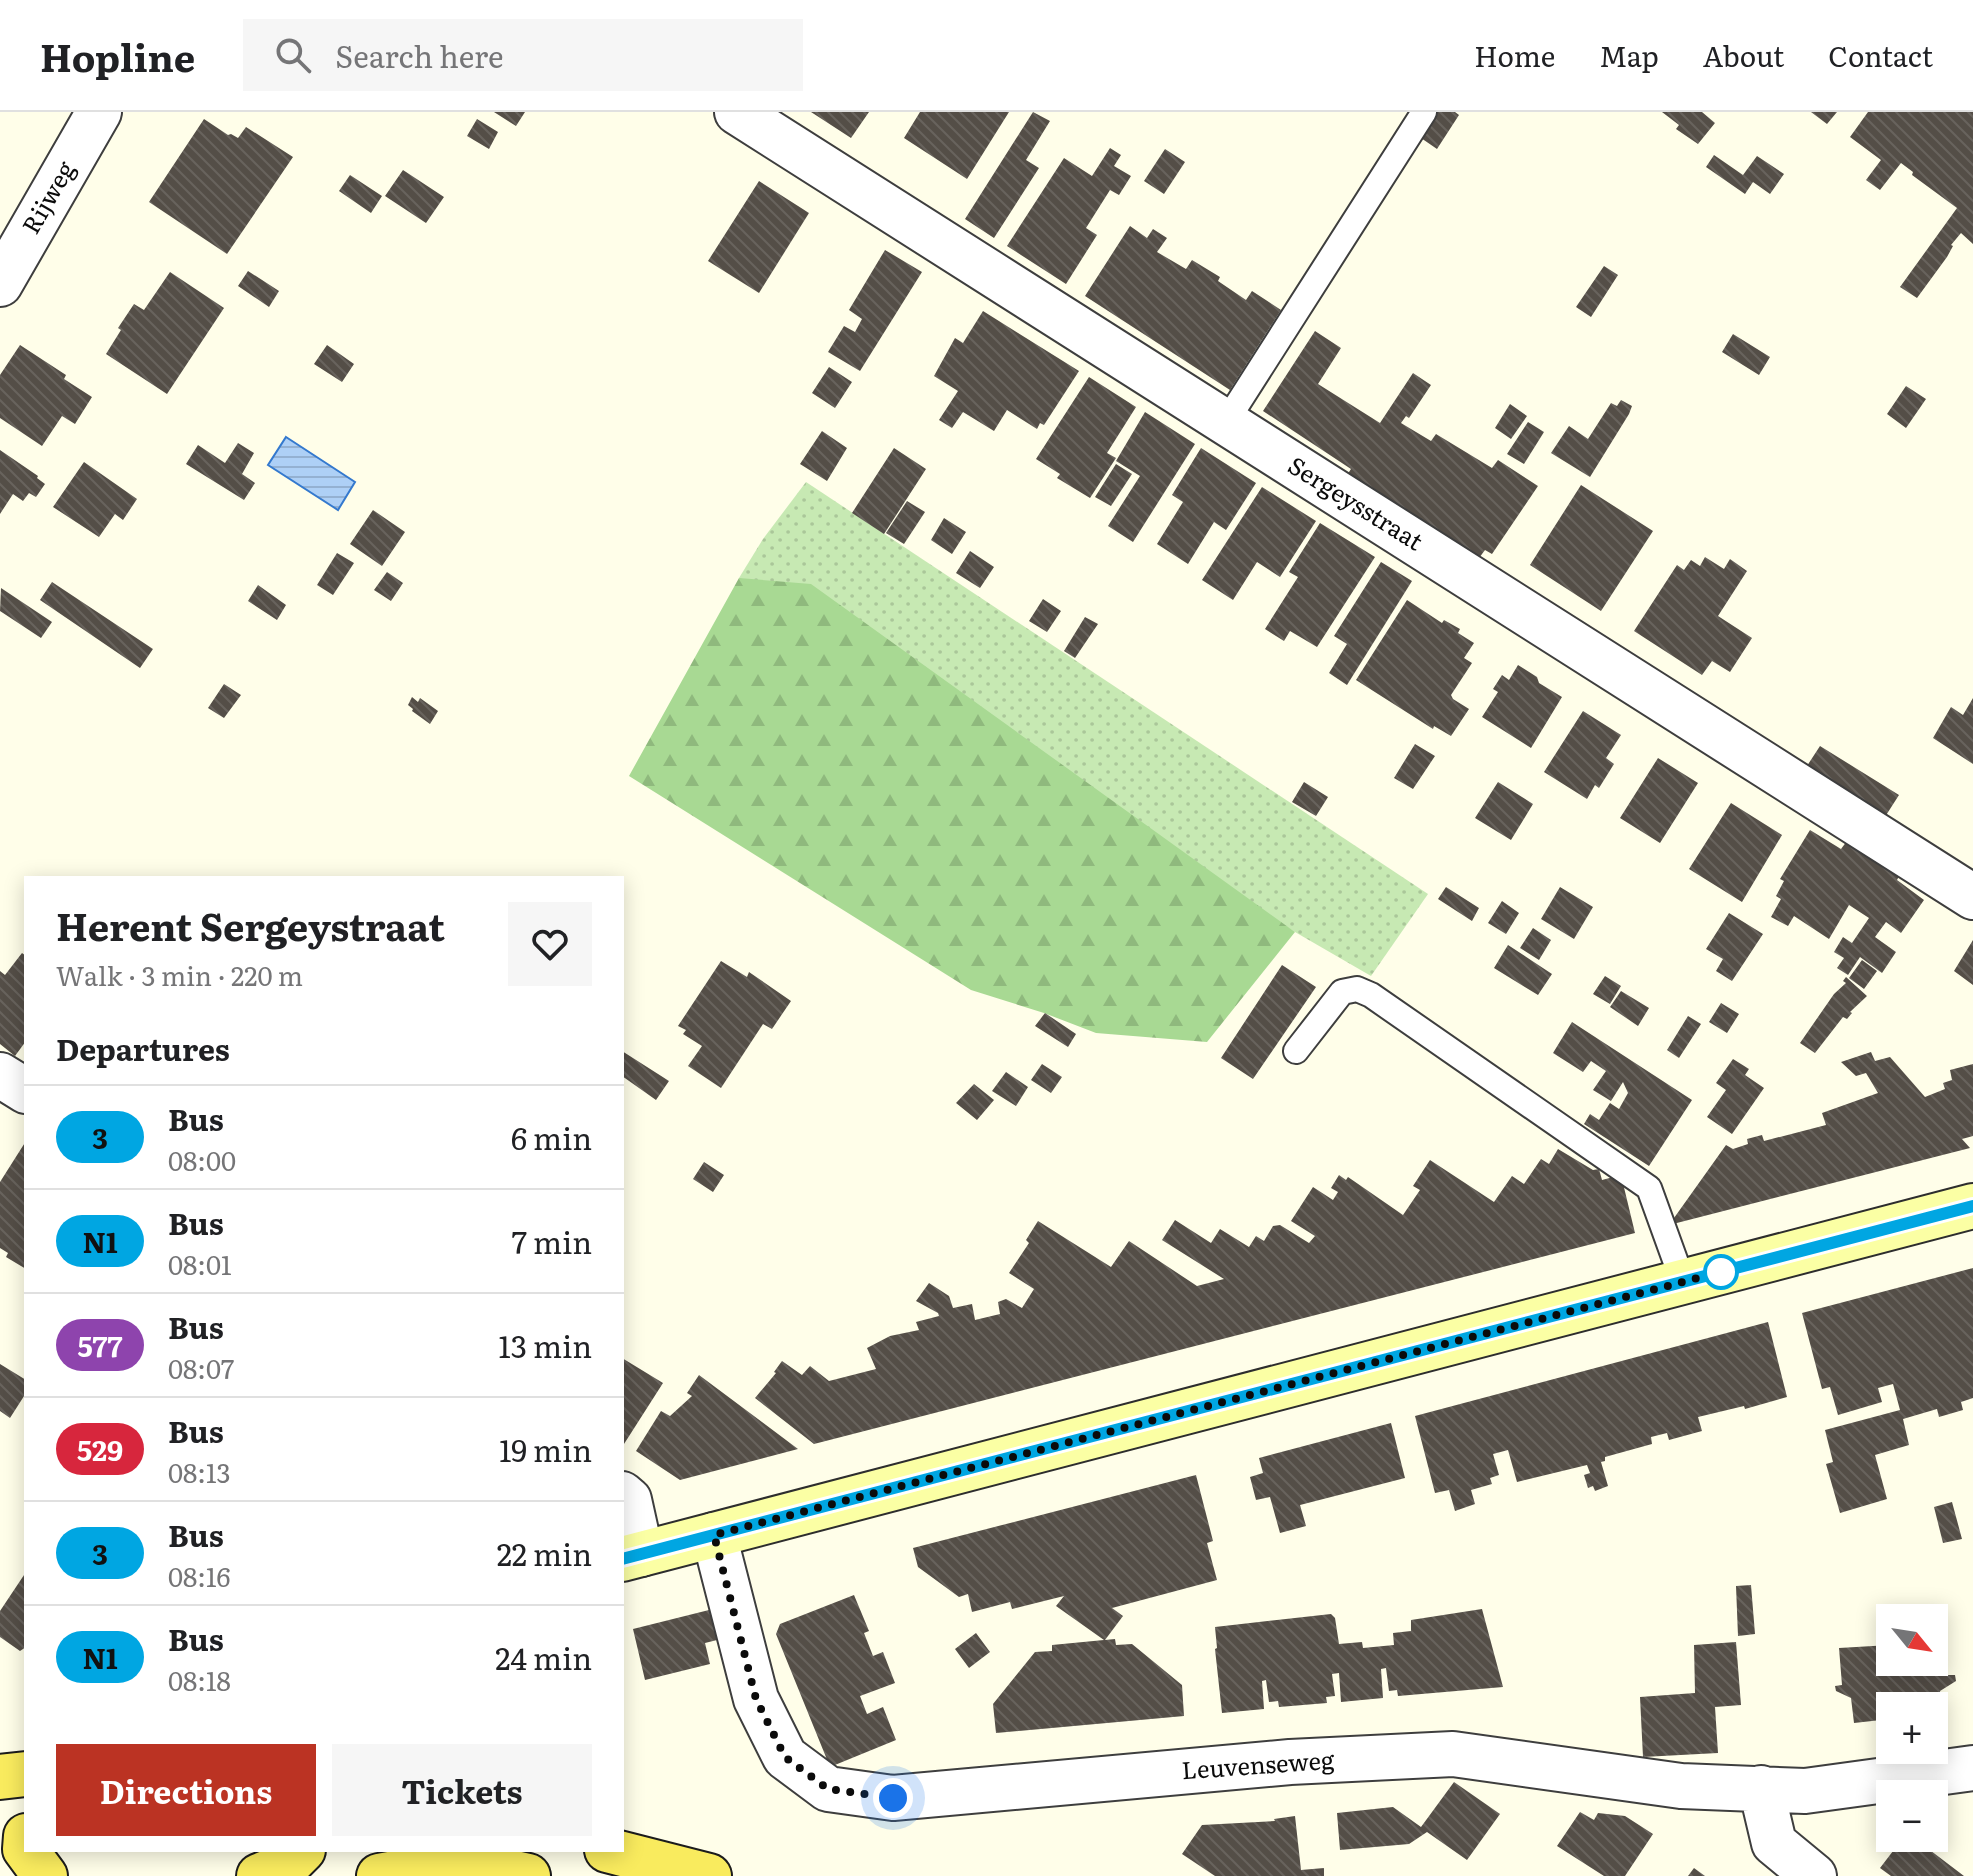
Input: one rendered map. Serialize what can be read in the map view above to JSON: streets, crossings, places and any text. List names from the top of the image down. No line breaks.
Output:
{"streets":{"street":["Rijweg","Sergeysstraat","Leuvenseweg"]},"lines":["bus line 3"],"north":"bottom right","page":{"header":"Hopline","search":"Search here","nav":["Home","Map","About","Contact"],"heading":[["Herent Sergeystraat","Walk · 3 min · 220 m"],"Departures"],"list":[{"mark":"3","name":"Bus","note":"08:00","value":"6 min"},{"mark":"N1","name":"Bus","note":"08:01","value":"7 min"},{"mark":"577","name":"Bus","note":"08:07","value":"13 min"},{"mark":"529","name":"Bus","note":"08:13","value":"19 min"},{"mark":"3","name":"Bus","note":"08:16","value":"22 min"},{"mark":"N1","name":"Bus","note":"08:18","value":"24 min"}],"map_buttons":["+","−"],"buttons":["Directions","Tickets"]}}
